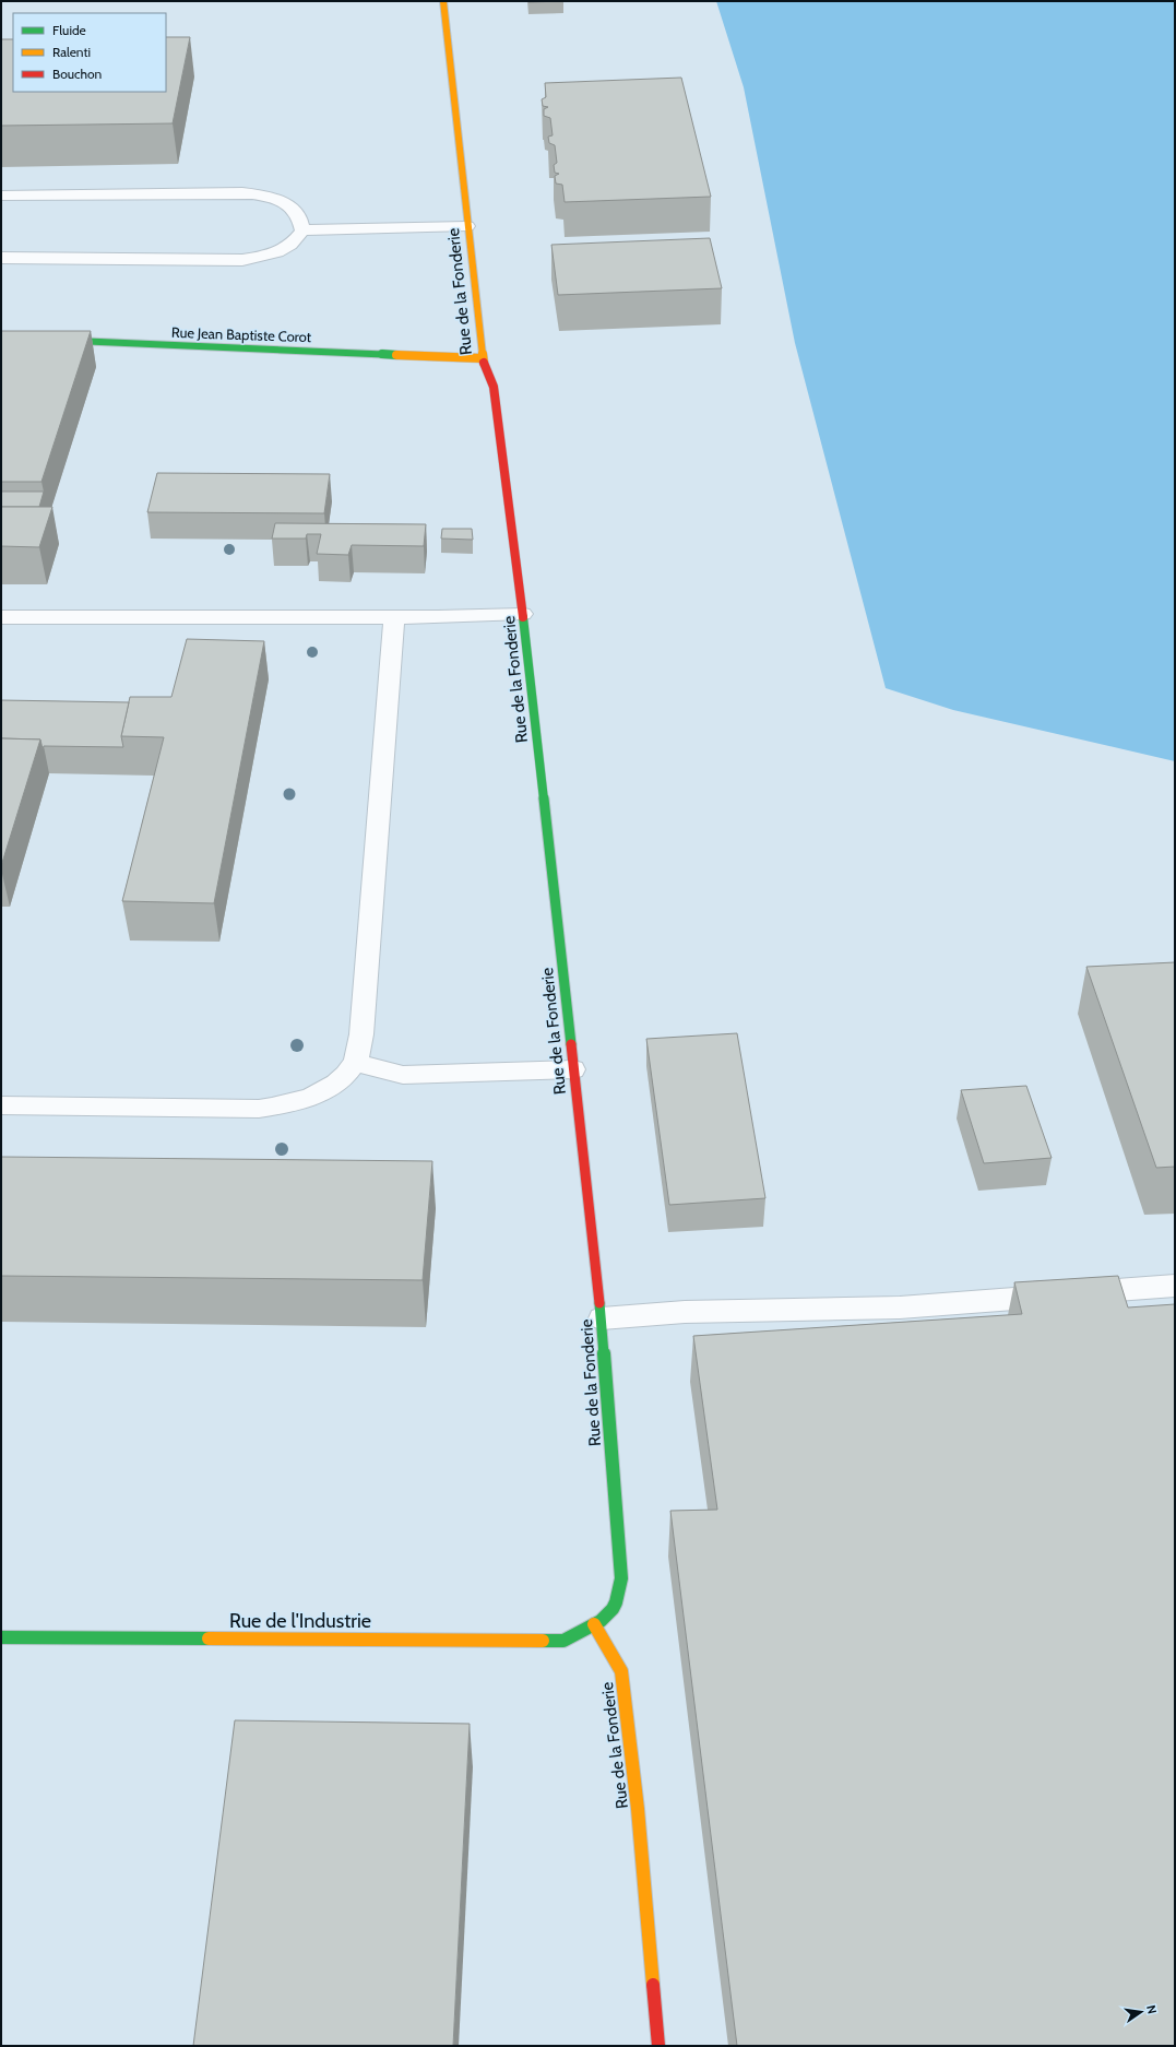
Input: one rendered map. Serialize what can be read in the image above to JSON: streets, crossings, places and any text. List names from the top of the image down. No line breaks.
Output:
{"streets":{"street":["Rue de la Fonderie","Rue Jean Baptiste Corot","Rue de l'Industrie"]},"crossings":[["Rue de la Fonderie","Rue Jean Baptiste Corot"],["Rue de la Fonderie","Rue de l'Industrie"]],"legend":["Fluide","Ralenti","Bouchon"],"north":"right"}
